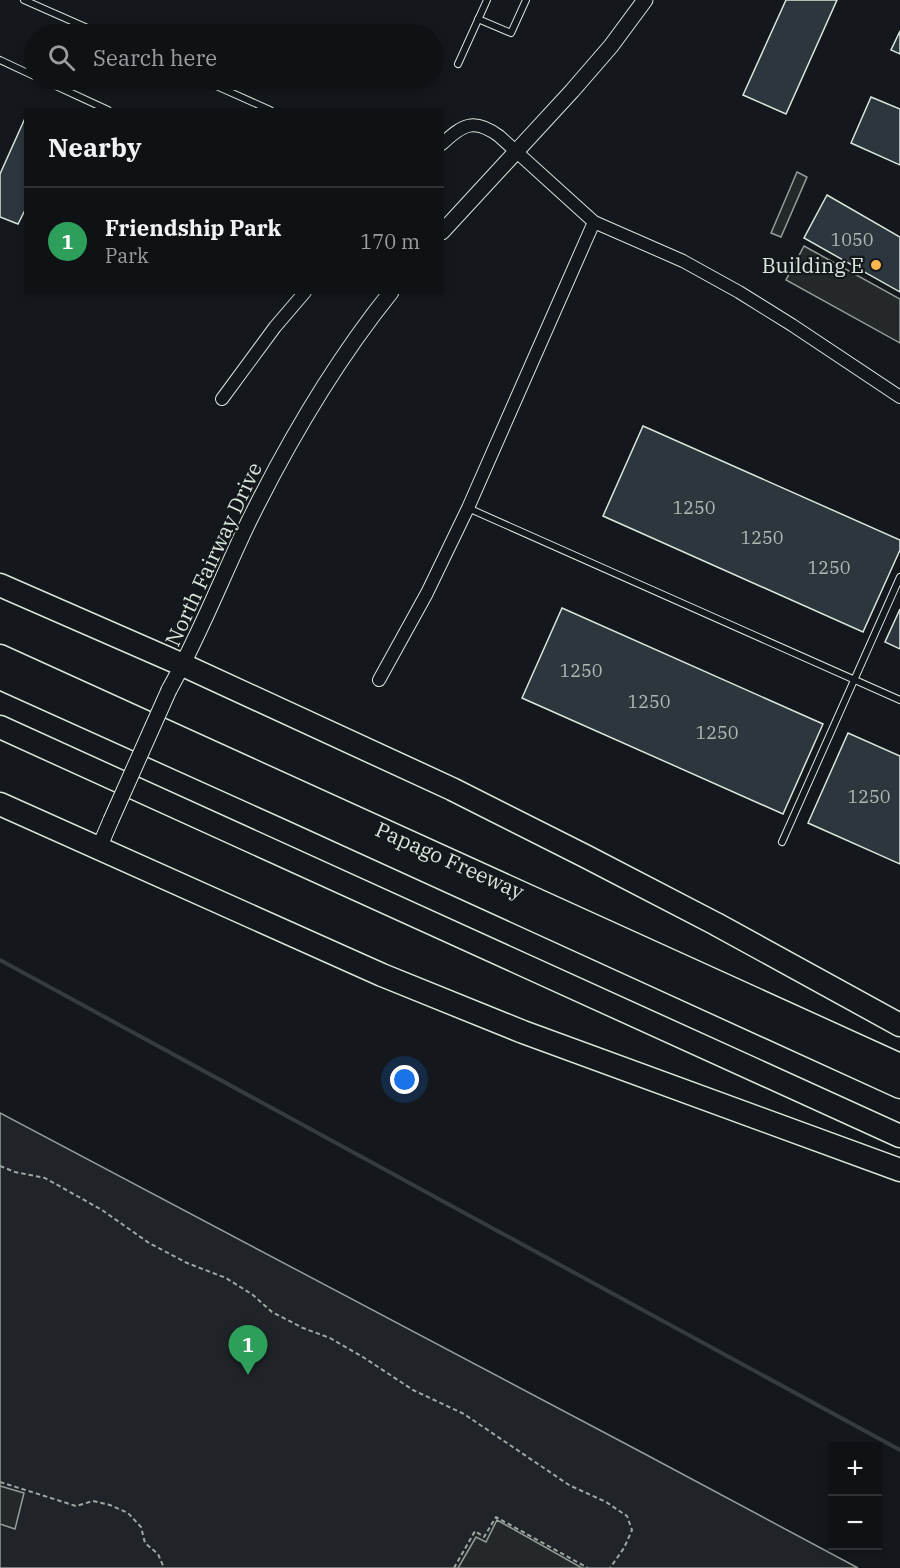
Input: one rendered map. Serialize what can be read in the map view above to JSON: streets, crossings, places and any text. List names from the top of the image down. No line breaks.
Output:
{"streets":{"highway":["Papago Freeway"],"street":["North Fairway Drive"]},"places":["Building E"],"house_numbers":["1050","1250","1250","1250","1250","1250","1250","1250"],"page":{"search":"Search here","heading":"Nearby","list":[{"mark":"1","name":"Friendship Park","note":"Park","value":"170 m"}],"pins":"1","map_buttons":["+","−"]}}
